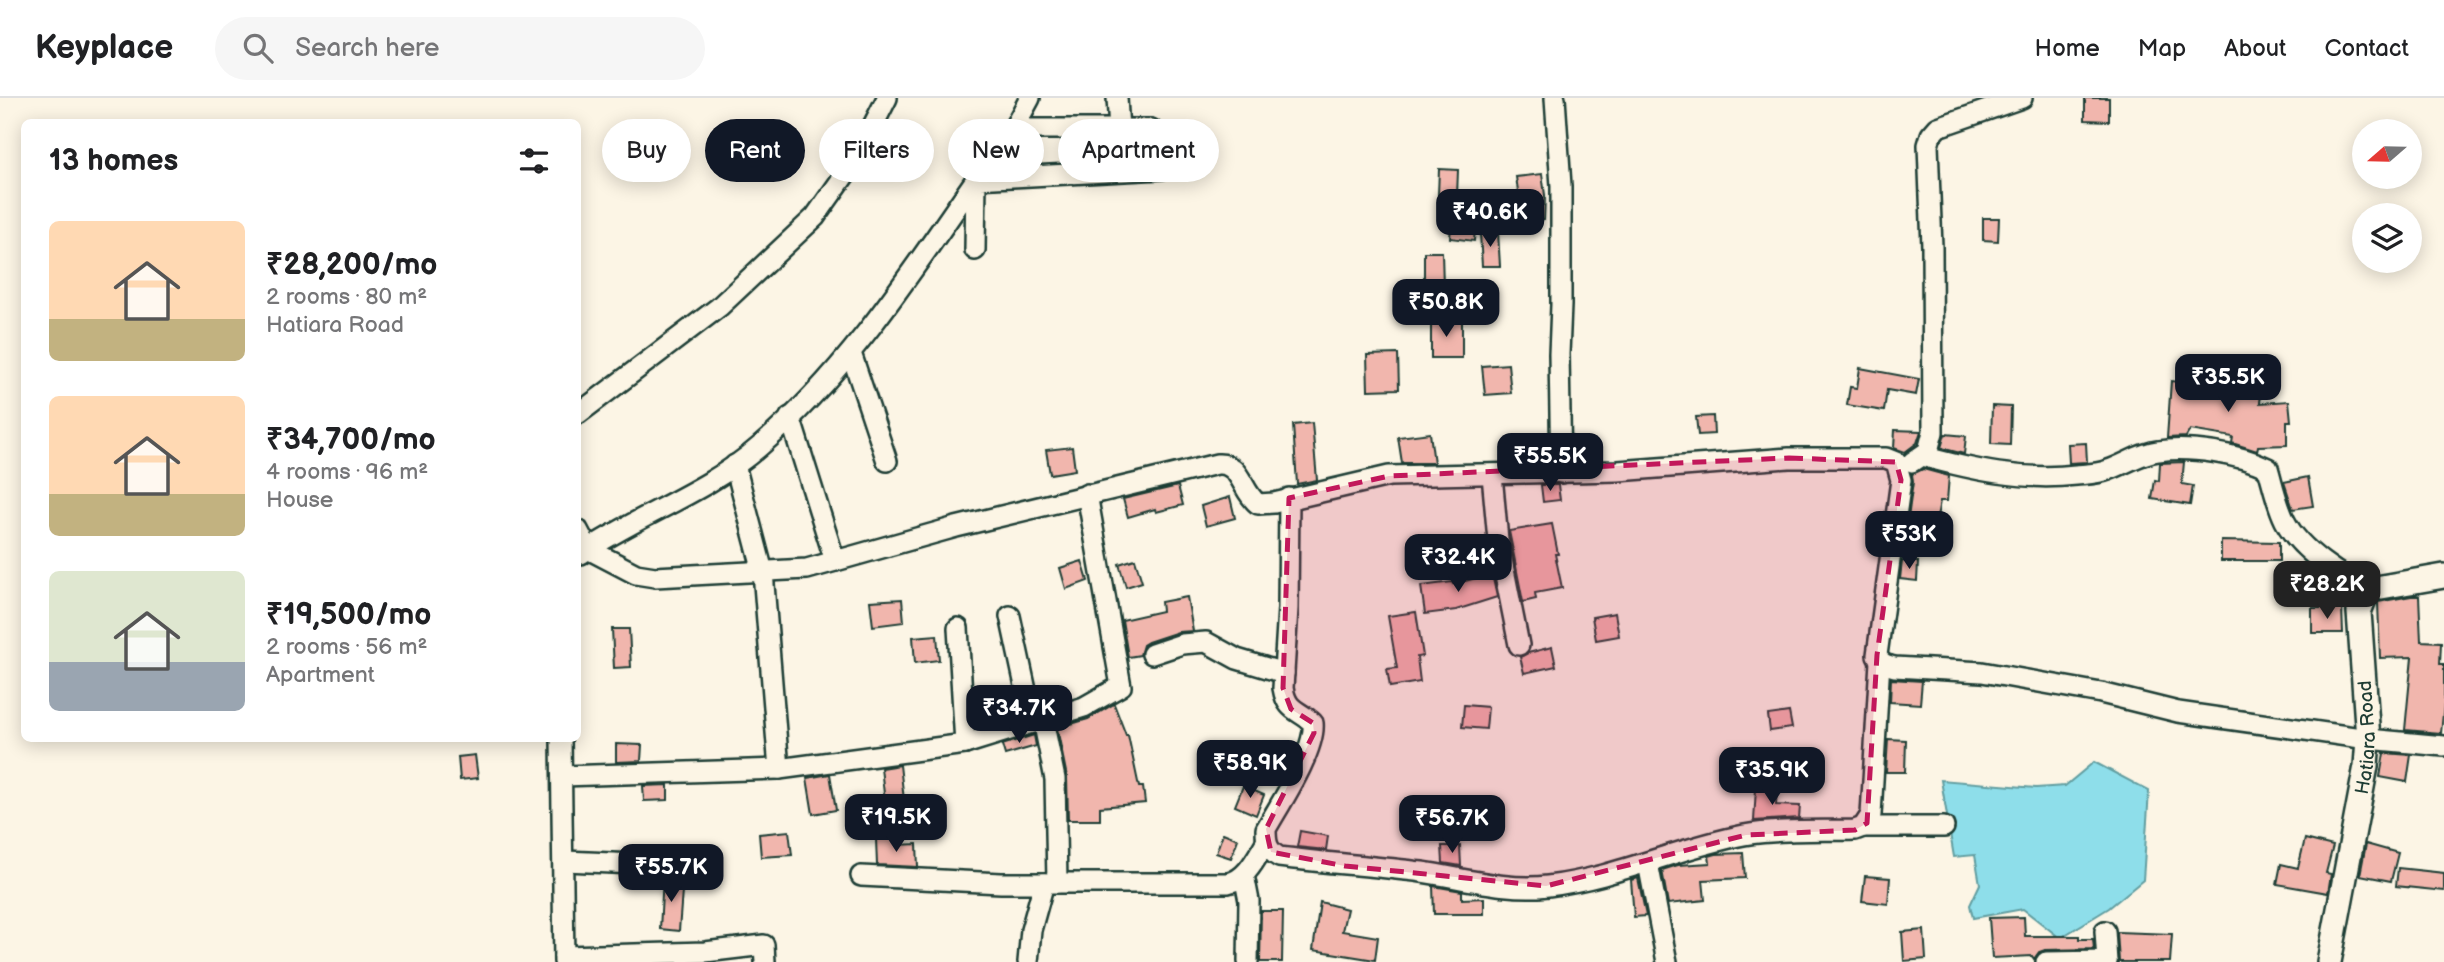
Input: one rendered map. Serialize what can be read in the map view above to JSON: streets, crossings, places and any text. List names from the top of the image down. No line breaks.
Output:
{"streets":{"street":["Hatiara Road"]},"north":"left","page":{"header":"Keyplace","search":"Search here","nav":["Home","Map","About","Contact"],"chip":["Buy","Rent","Filters","New","Apartment"],"heading":"13 homes","price":["₹40.6K","₹50.8K","₹35.5K","₹55.5K","₹53K","₹32.4K","₹28.2K","₹34.7K","₹58.9K","₹35.9K","₹19.5K","₹56.7K","₹55.7K"],"list":[{"name":"₹28,200/mo","note":"2 rooms · 80 m² · Hatiara Road"},{"name":"₹34,700/mo","note":"4 rooms · 96 m² · House"},{"name":"₹19,500/mo","note":"2 rooms · 56 m² · Apartment"}]}}
